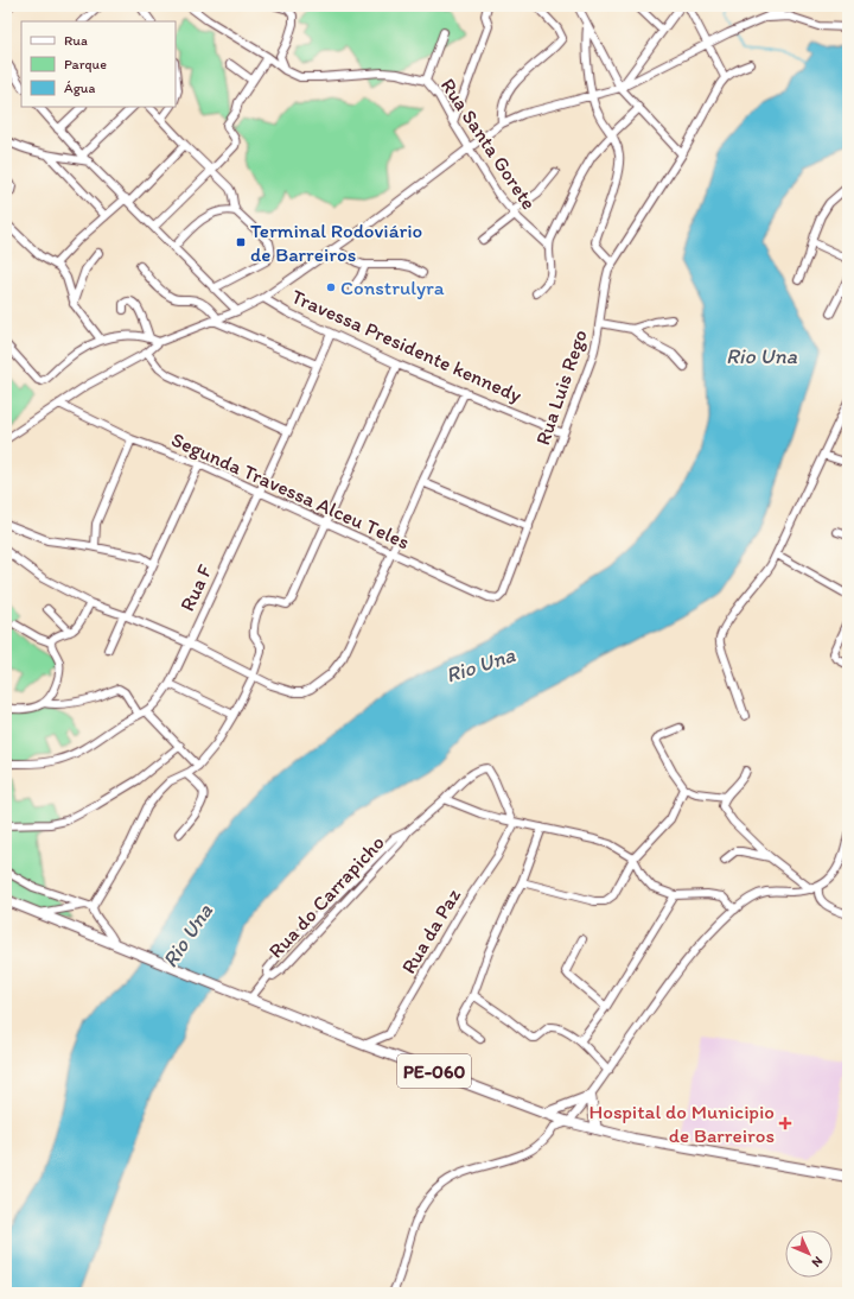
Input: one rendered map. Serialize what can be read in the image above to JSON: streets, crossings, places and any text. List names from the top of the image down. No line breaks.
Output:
{"streets":{"main road":["PE-060"],"street":["Rua Santa Gorete","Travessa Presidente kennedy","Rua Luis Rego","Segunda Travessa Alceu Teles","Rua F","Rua do Carrapicho","Rua da Paz"]},"crossings":[["Travessa Presidente kennedy","Rua Luis Rego"],["Travessa Presidente kennedy","Rua F"],["Rua Luis Rego","Segunda Travessa Alceu Teles"],["Segunda Travessa Alceu Teles","Rua F"],["Rua da Paz","PE-060"]],"water":["Rio Una"],"places":{"transit":["Terminal Rodoviário de Barreiros"],"other":["Construlyra"],"health":["Hospital do Municipio de Barreiros"]},"legend":["Rua","Parque","Água"],"north":"bottom right"}
